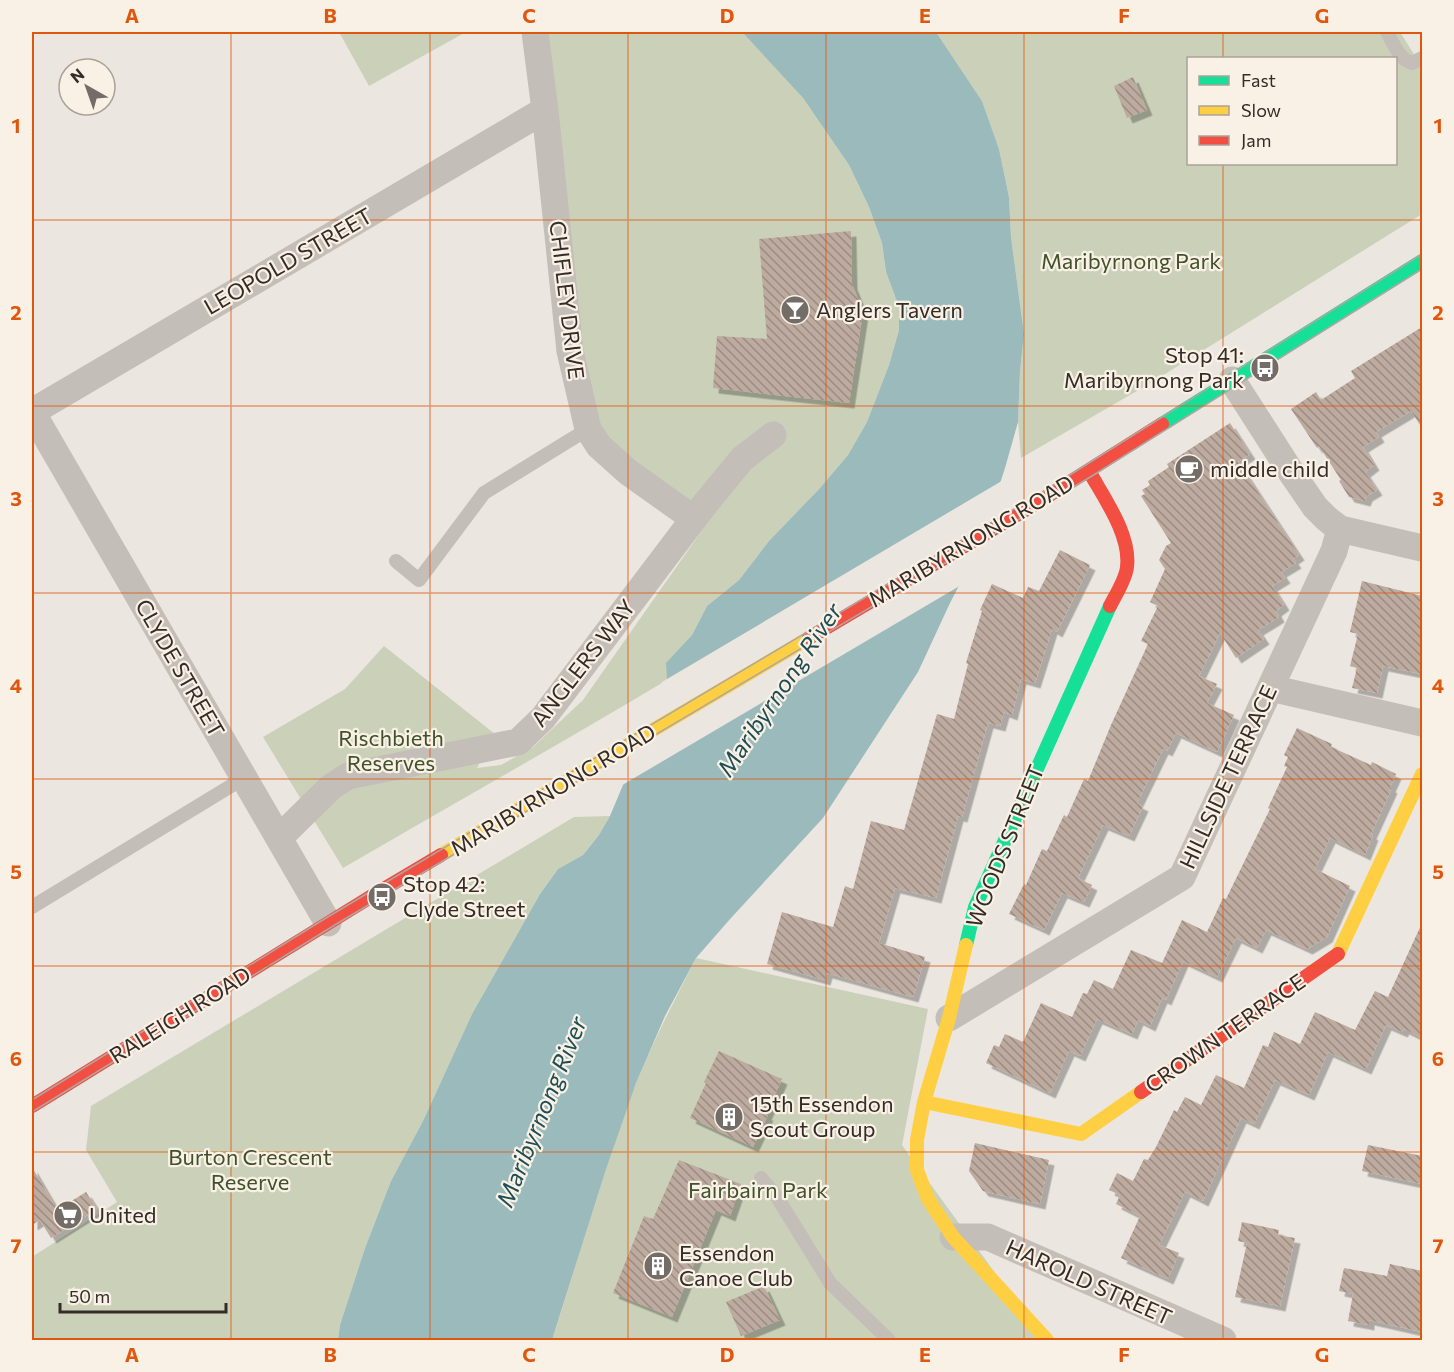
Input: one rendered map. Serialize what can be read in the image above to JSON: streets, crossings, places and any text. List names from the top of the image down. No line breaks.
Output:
{"streets":{"street":["LEOPOLD STREET","CHIFLEY DRIVE","MARIBYRNONG ROAD","ANGLERS WAY","CLYDE STREET","HILLSIDE TERRACE","WOODS STREET","RALEIGH ROAD","CROWN TERRACE","HAROLD STREET"]},"crossings":[["LEOPOLD STREET","CHIFLEY DRIVE"],["LEOPOLD STREET","CLYDE STREET"],["CHIFLEY DRIVE","ANGLERS WAY"],["MARIBYRNONG ROAD","CLYDE STREET"],["MARIBYRNONG ROAD","WOODS STREET"],["MARIBYRNONG ROAD","RALEIGH ROAD"],["ANGLERS WAY","CLYDE STREET"],["CLYDE STREET","RALEIGH ROAD"],["HILLSIDE TERRACE","WOODS STREET"],["WOODS STREET","CROWN TERRACE"],["WOODS STREET","HAROLD STREET"]],"water":["Maribyrnong River"],"parks":["Maribyrnong Park","Rischbieth Reserves","Burton Crescent Reserve","Fairbairn Park"],"places":{"bar":["Anglers Tavern"],"bus stop":["Stop 41: Maribyrnong Park","Stop 42: Clyde Street"],"cafe":["middle child"],"building":["15th Essendon Scout Group","Essendon Canoe Club"],"supermarket":["United"]},"legend":["Fast","Slow","Jam"],"scale_bar":"50 m","north":"top left","grid":{"columns":["A","B","C","D","E","F","G"],"rows":["1","2","3","4","5","6","7"]}}
